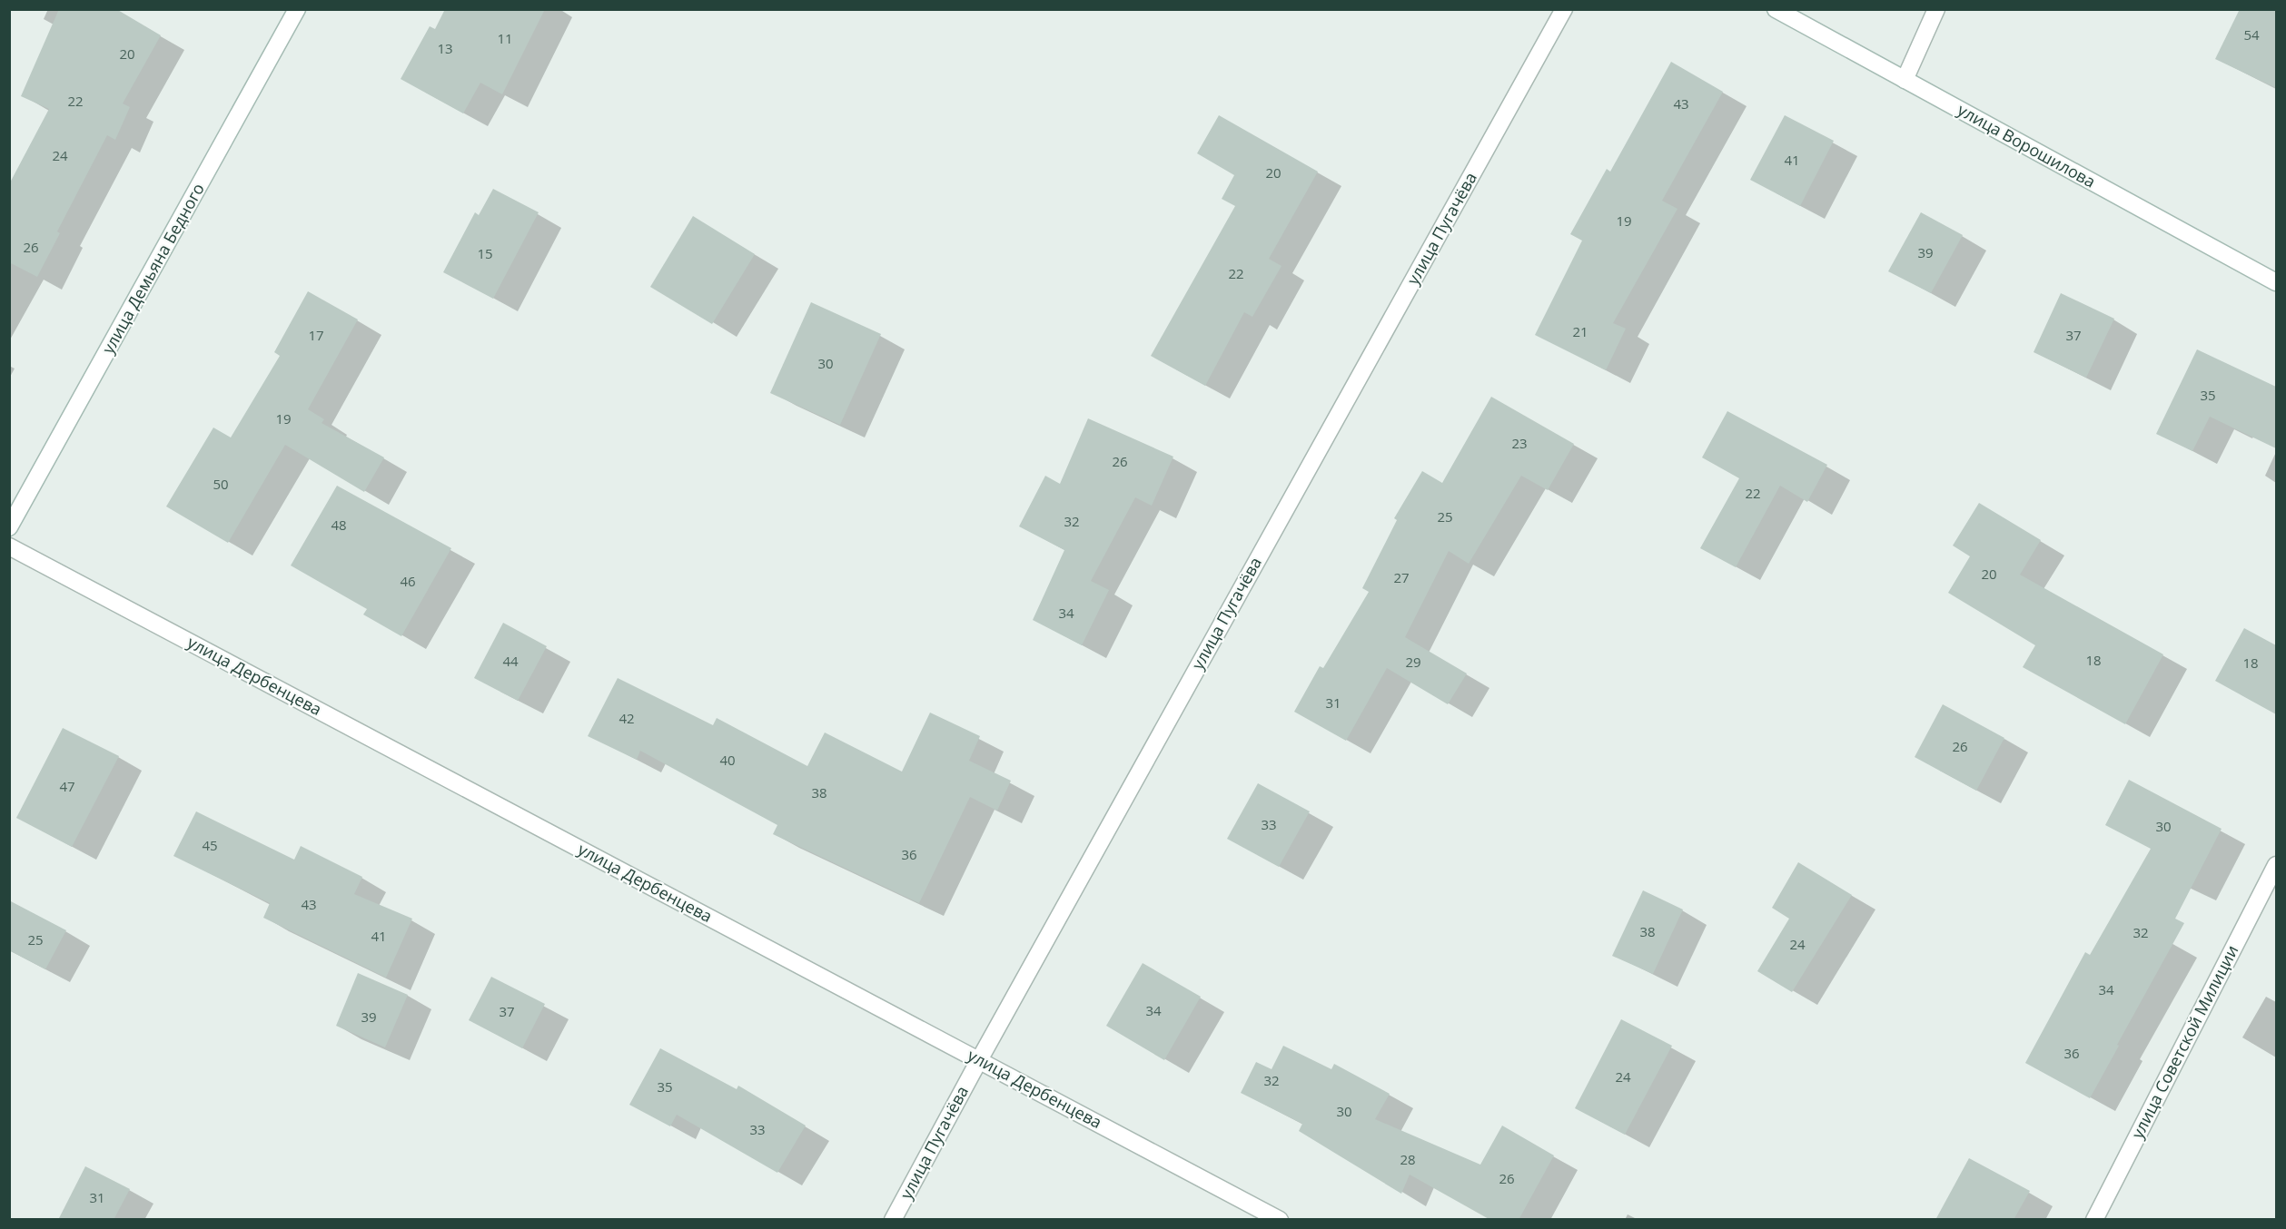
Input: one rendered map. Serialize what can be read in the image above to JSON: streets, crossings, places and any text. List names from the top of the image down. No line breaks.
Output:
{"streets":{"street":["улица Ворошилова","улица Пугачёва","улица Демьяна Бедного","улица Дербенцева","улица Советской Милиции"]},"crossings":[["улица Пугачёва","улица Дербенцева"]],"house_numbers":["54","11","13","20","22","43","24","41","20","19","26","39","15","22","21","17","37","30","35","19","23","26","50","22","25","32","48","20","27","46","34","18","44","29","18","31","42","26","40","47","38","33","30","45","36","43","38","32","41","25","24","34","34","37","39","36","24","32","35","30","33","28","26","31"]}
